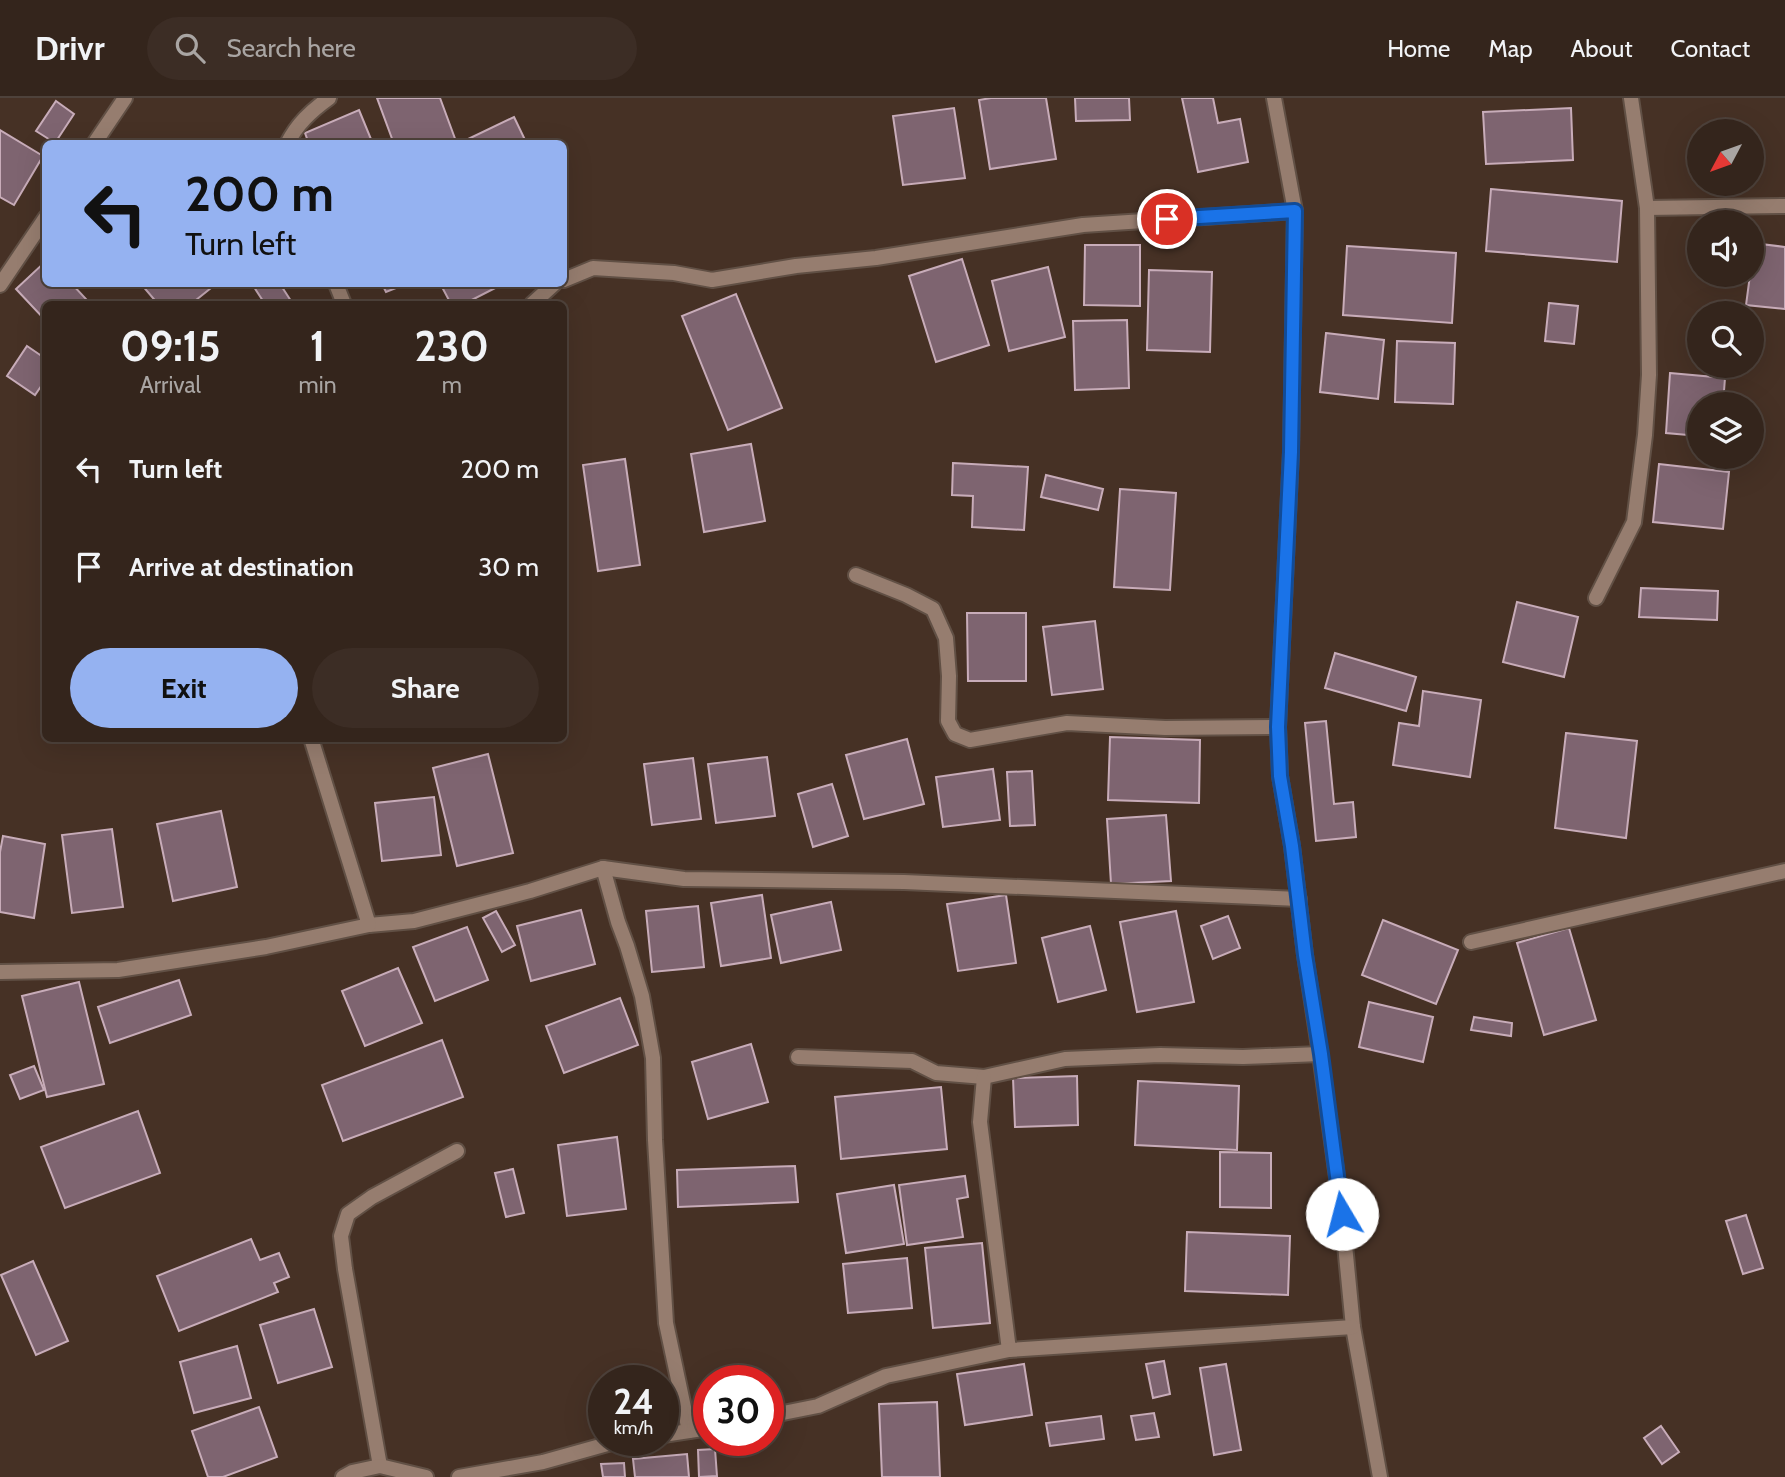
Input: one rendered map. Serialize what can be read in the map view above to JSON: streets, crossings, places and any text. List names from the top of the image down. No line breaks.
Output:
{"north":"bottom left","page":{"header":"Drivr","search":"Search here","nav":["Home","Map","About","Contact"],"turn":["200 m","Turn left"],"eta":["09:15","Arrival","1","min","230","m"],"list":[{"name":"Turn left","value":"200 m"},{"name":"Arrive at destination","value":"30 m"}],"buttons":["Exit","Share"],"speed":"24 km/h","limit":"30"}}
